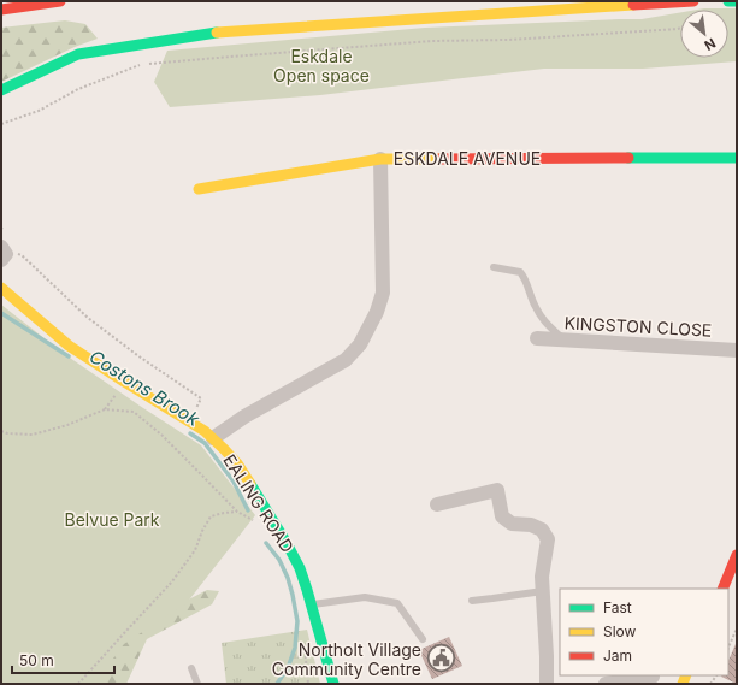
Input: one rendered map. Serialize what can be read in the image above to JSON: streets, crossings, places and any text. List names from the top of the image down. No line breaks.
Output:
{"streets":{"main road":["ESKDALE AVENUE","EALING ROAD"],"street":["KINGSTON CLOSE"]},"water":["Costons Brook"],"parks":["Eskdale Open space","Belvue Park"],"places":{"public building":["Northolt Village Community Centre"]},"legend":["Fast","Slow","Jam"],"scale_bar":"50 m","north":"bottom right"}
